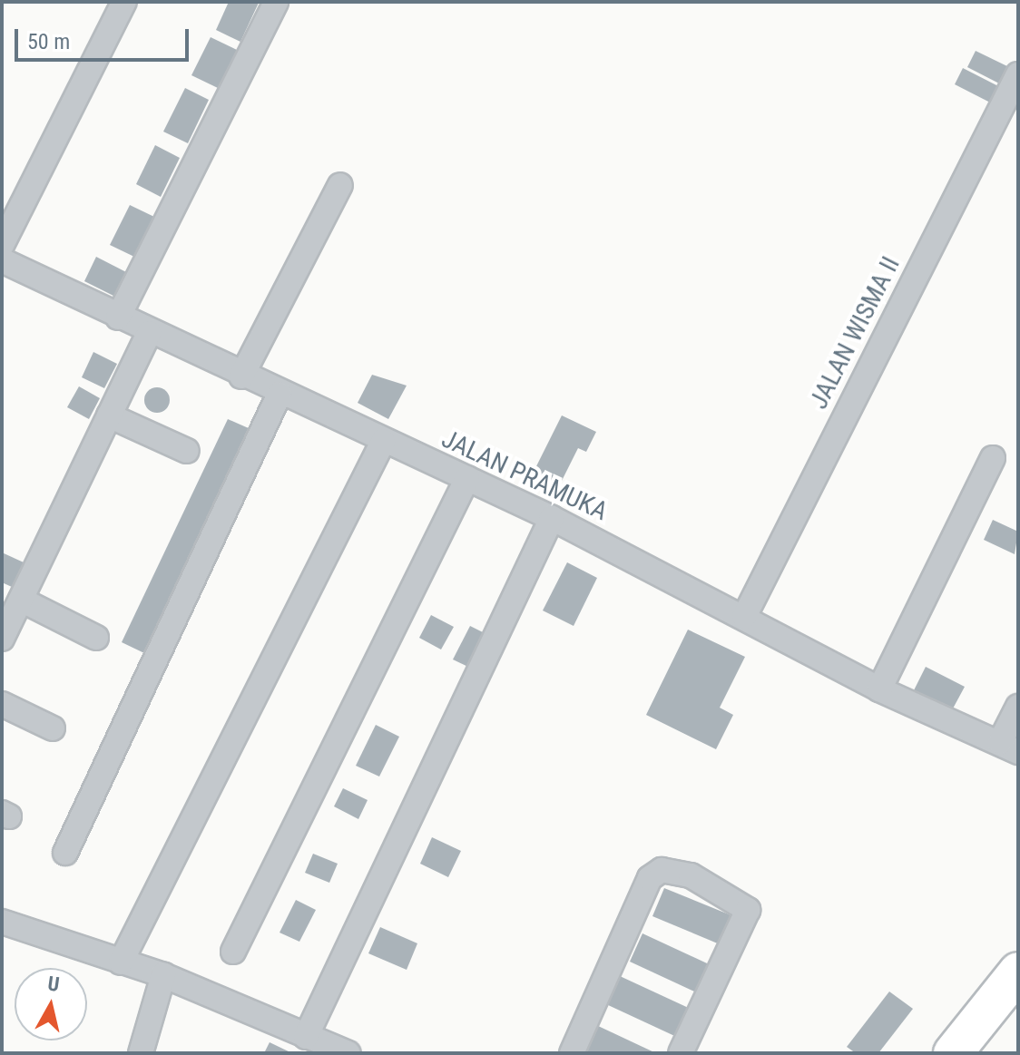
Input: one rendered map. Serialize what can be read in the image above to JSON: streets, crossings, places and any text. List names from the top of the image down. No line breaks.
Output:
{"streets":{"street":["JALAN WISMA II","JALAN PRAMUKA"]},"crossings":[["JALAN WISMA II","JALAN PRAMUKA"]],"scale_bar":"50 m","north":"top"}
